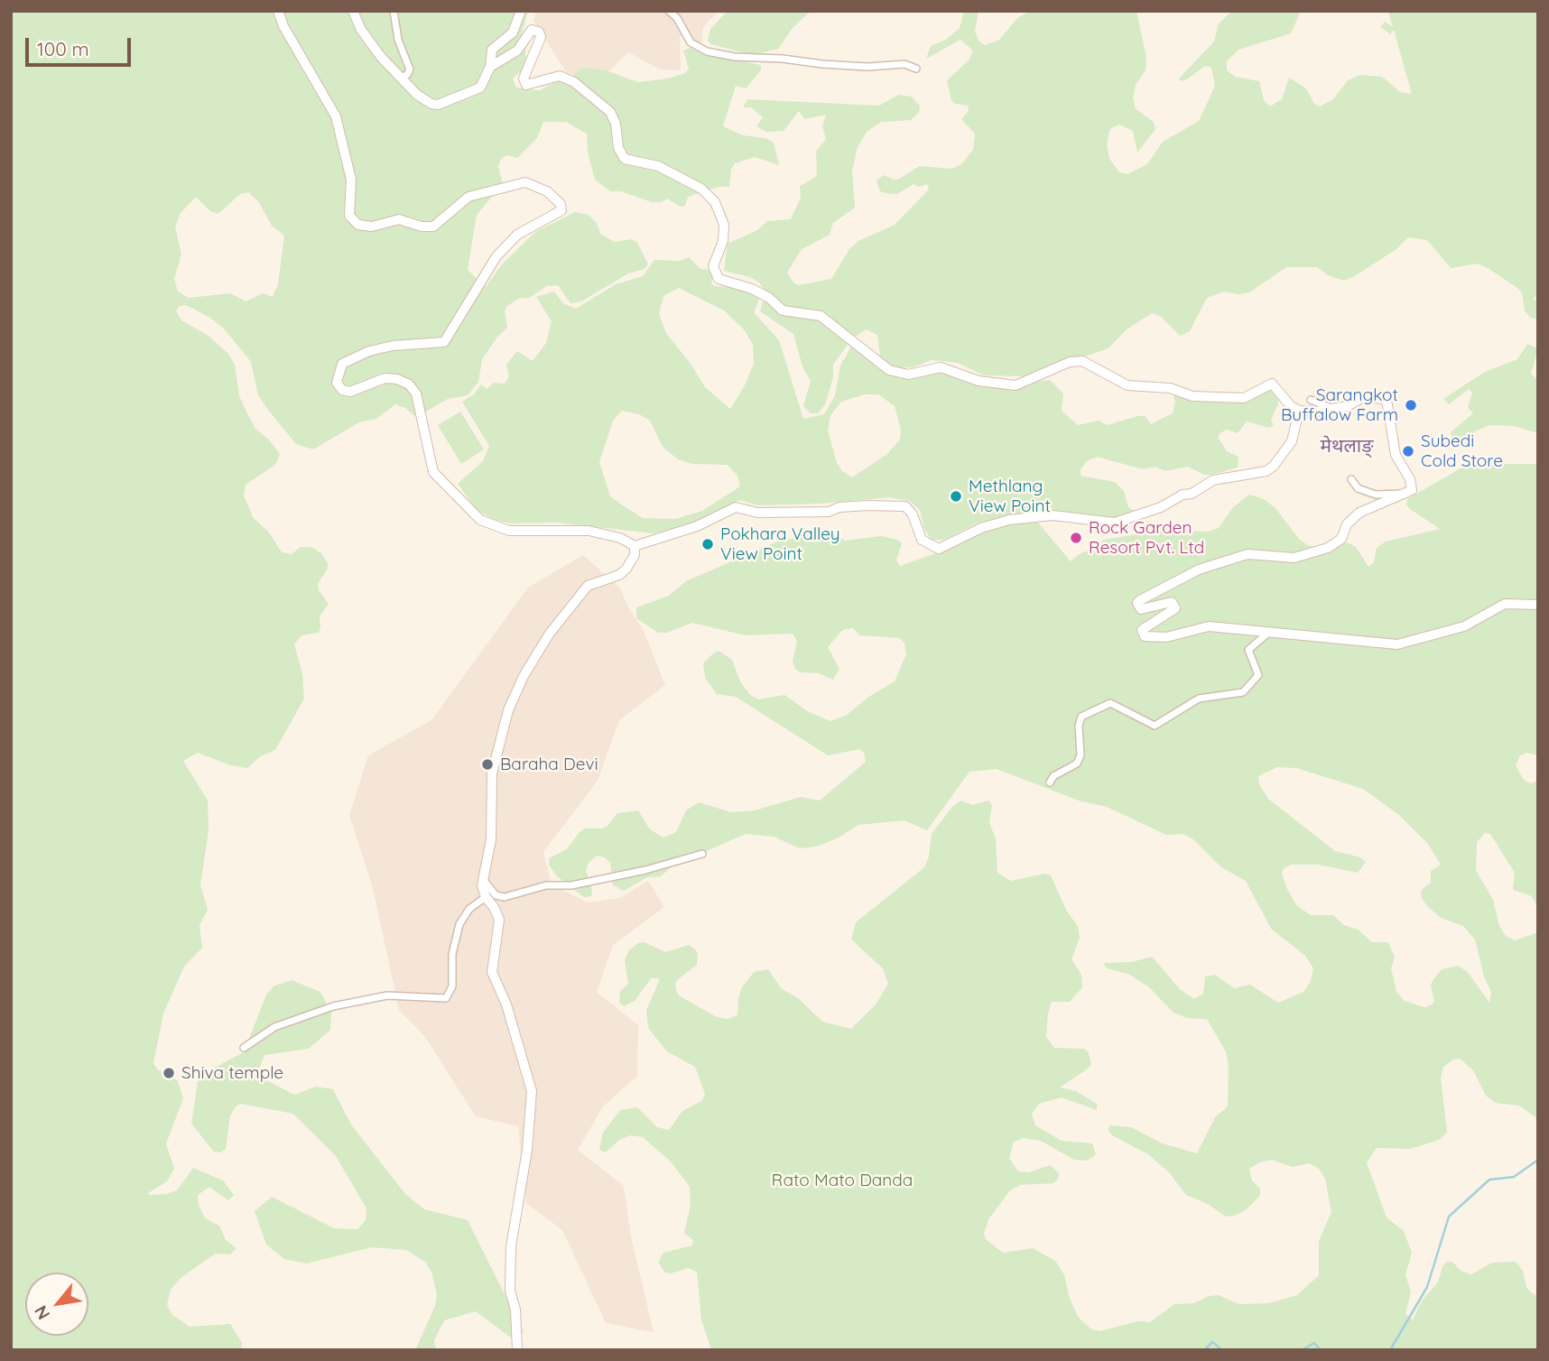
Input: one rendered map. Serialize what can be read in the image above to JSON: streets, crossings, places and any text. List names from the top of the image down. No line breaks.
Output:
{"districts":["मेथलाङ्"],"parks":["Rato Mato Danda"],"places":["Sarangkot Buffalow Farm","Subedi Cold Store","Methlang View Point","Rock Garden Resort Pvt. Ltd","Pokhara Valley View Point","Baraha Devi","Shiva temple"],"scale_bar":"100 m","north":"bottom left"}
